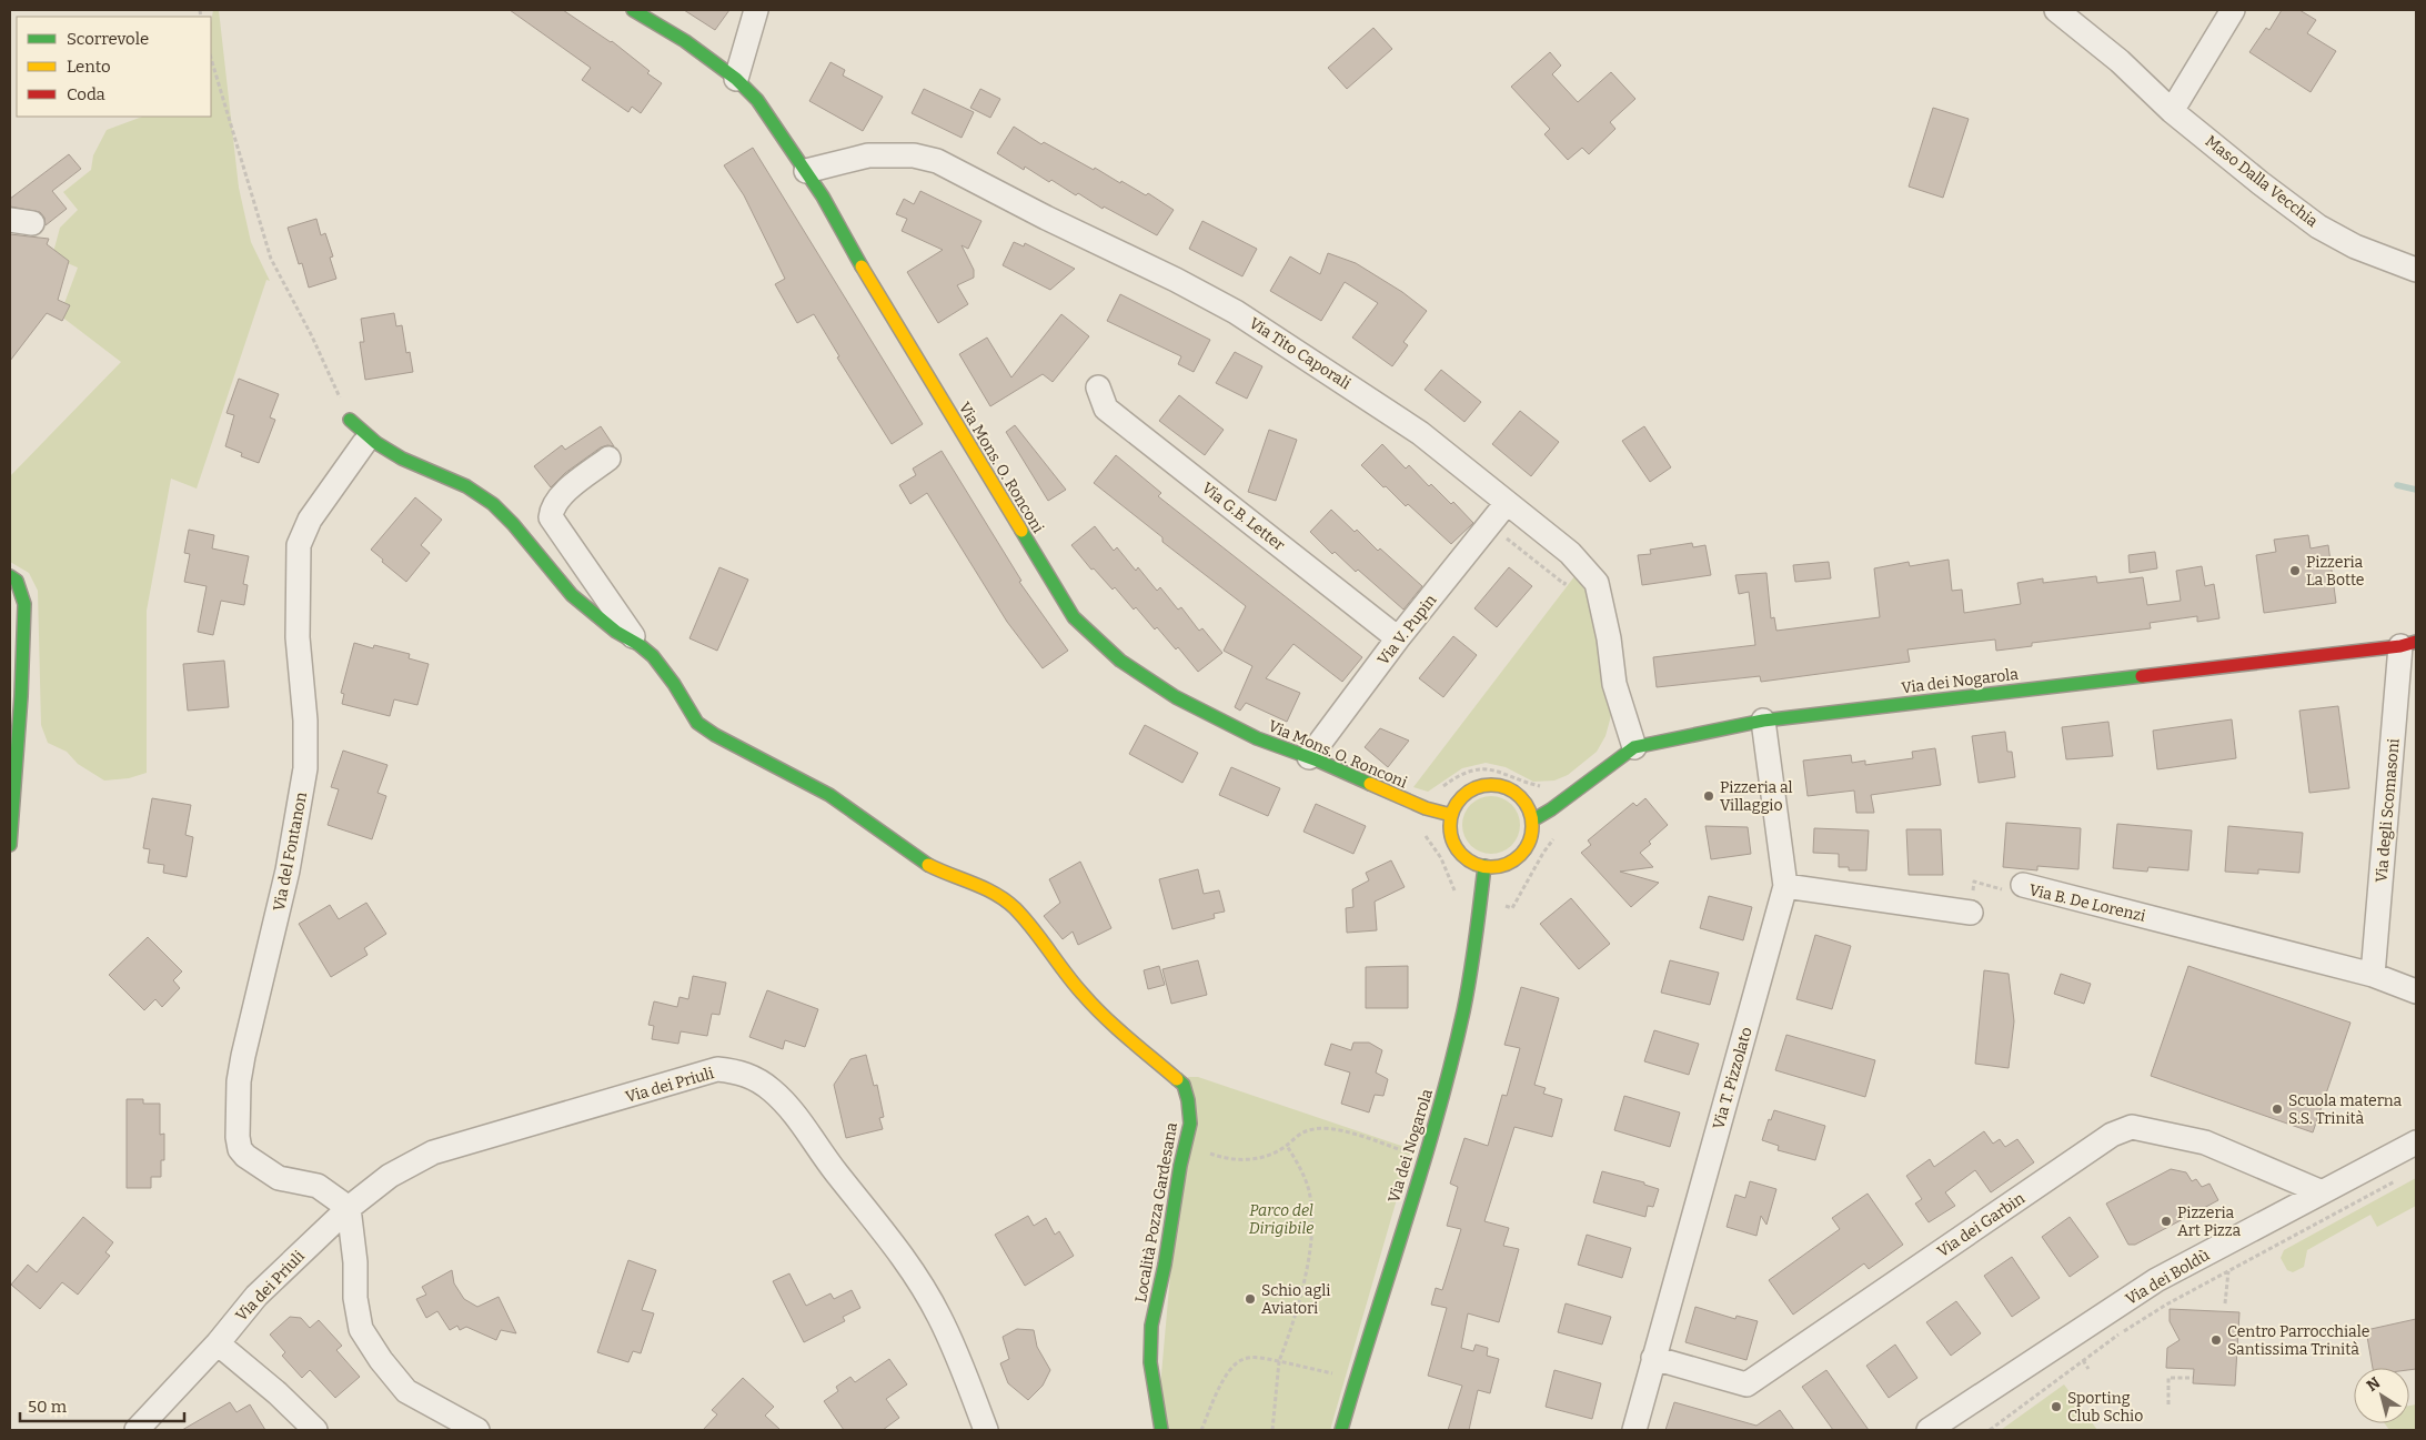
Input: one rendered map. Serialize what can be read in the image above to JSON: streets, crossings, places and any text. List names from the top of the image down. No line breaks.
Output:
{"streets":{"street":["Maso Dalla Vecchia","Via Tito Caporali","Via Mons. O. Ronconi","Via G.B. Letter","Via V. Pupin","Via dei Nogarola","Via degli Scomasoni","Via del Fontanon","Via B. De Lorenzi","Via T. Pizzolato","Via dei Priuli","Località Pozza Gardesana","Via dei Garbin","Via dei Boldù"]},"crossings":[["Via Tito Caporali","Via Mons. O. Ronconi"],["Via Tito Caporali","Via V. Pupin"],["Via Tito Caporali","Via dei Nogarola"],["Via Mons. O. Ronconi","Via V. Pupin"],["Via Mons. O. Ronconi","Via dei Nogarola"],["Via G.B. Letter","Via V. Pupin"],["Via dei Nogarola","Via degli Scomasoni"],["Via dei Nogarola","Via T. Pizzolato"],["Via degli Scomasoni","Via B. De Lorenzi"],["Via del Fontanon","Via dei Priuli"],["Via T. Pizzolato","Via dei Garbin"],["Via dei Garbin","Via dei Boldù"]],"parks":["Parco del Dirigibile"],"places":["Pizzeria La Botte","Pizzeria al Villaggio","Scuola materna S.S. Trinità","Pizzeria Art Pizza","Schio agli Aviatori","Centro Parrocchiale Santissima Trinità","Sporting Club Schio"],"legend":["Scorrevole","Lento","Coda"],"scale_bar":"50 m","north":"top left"}
